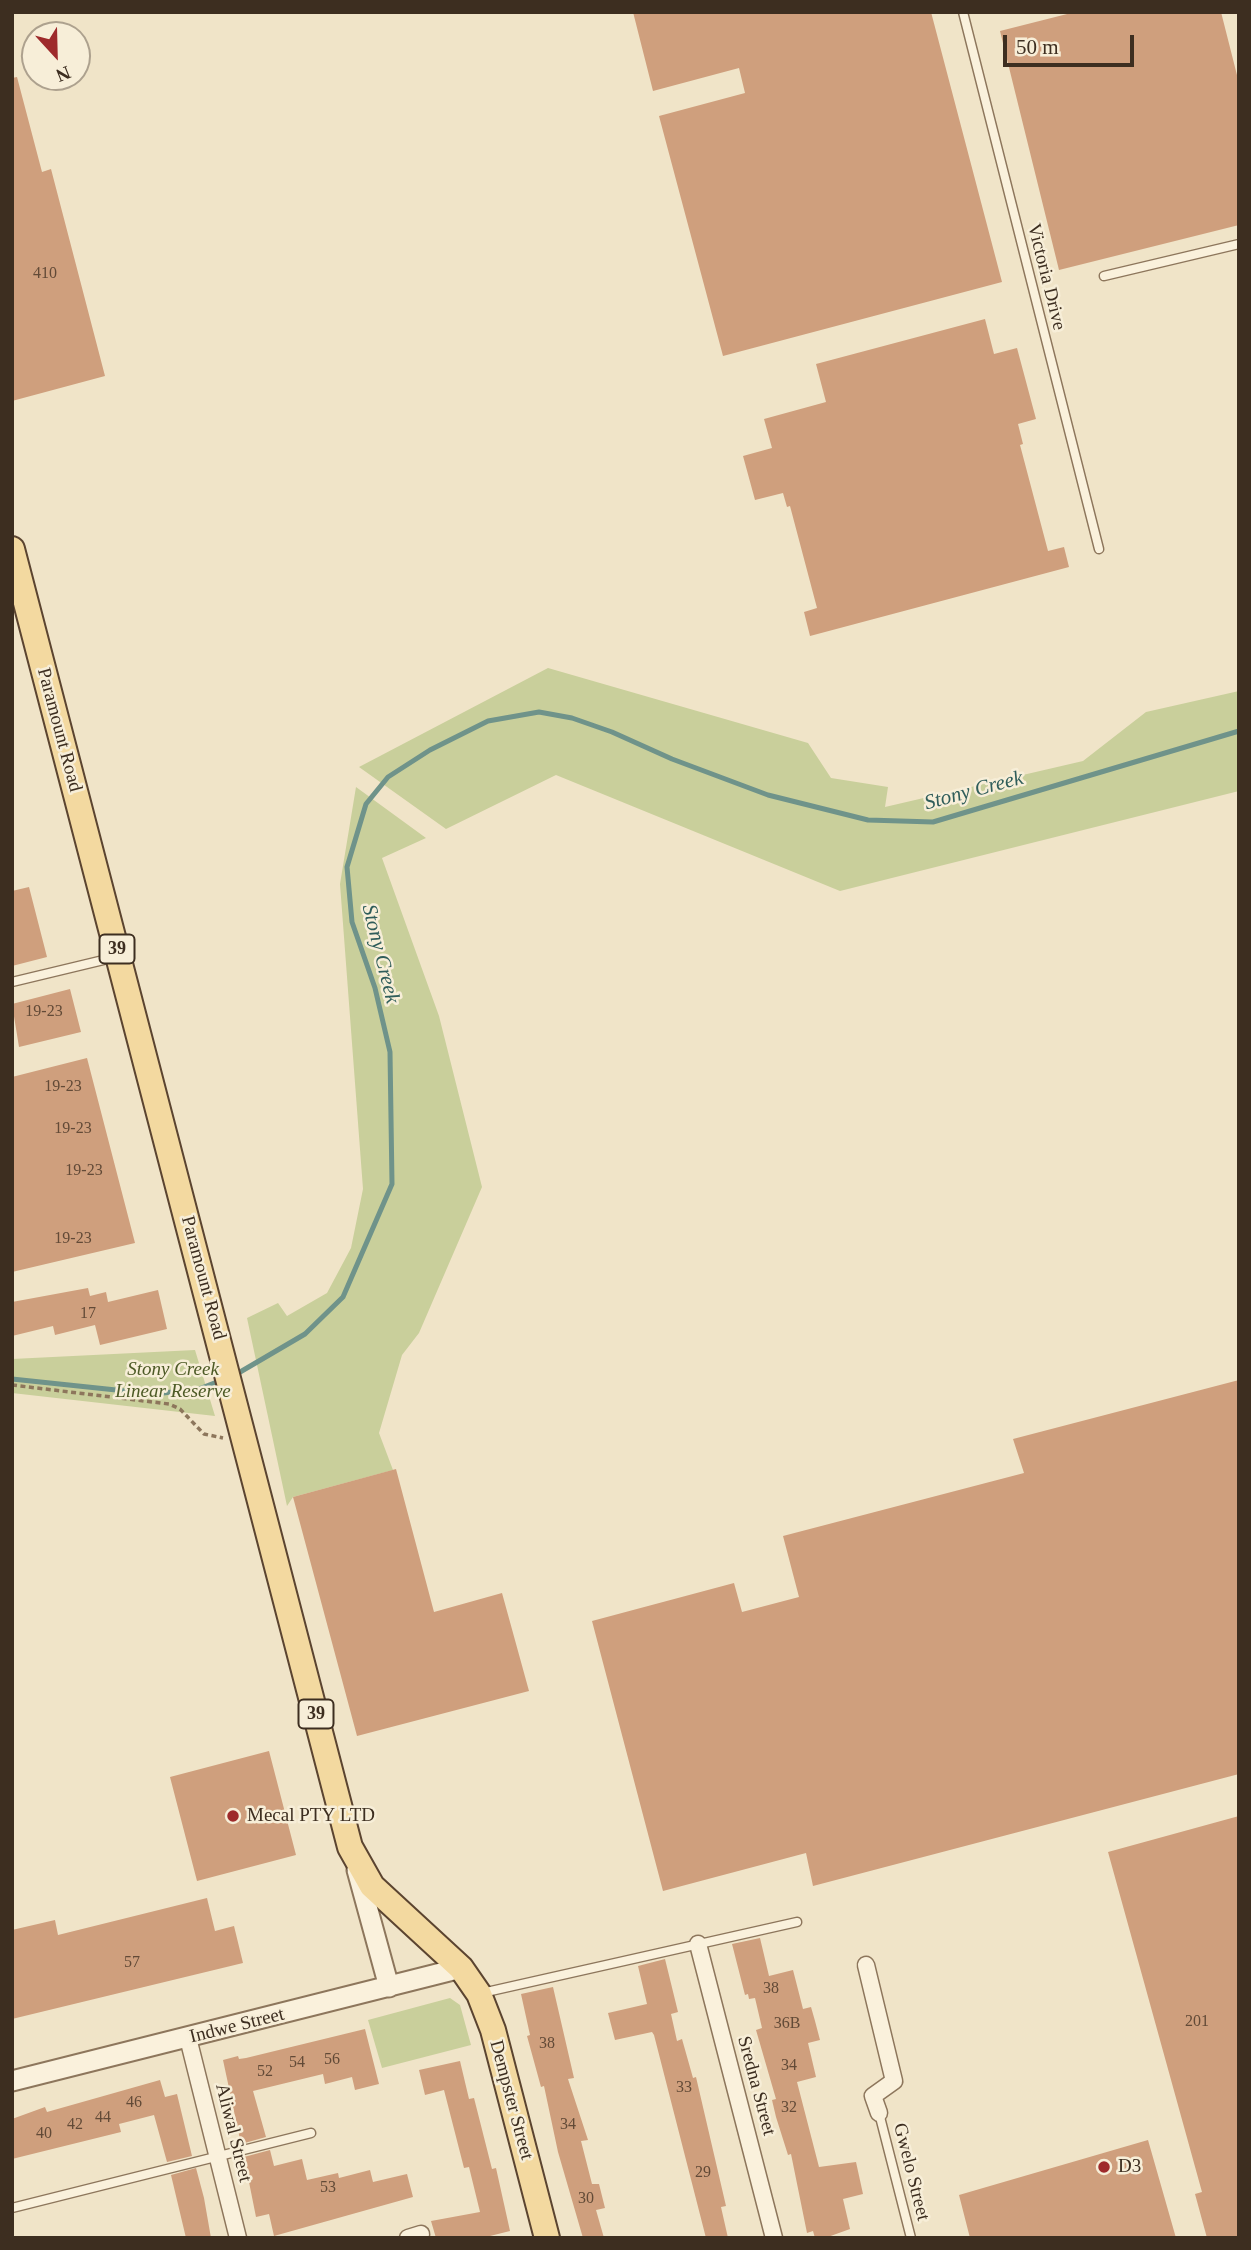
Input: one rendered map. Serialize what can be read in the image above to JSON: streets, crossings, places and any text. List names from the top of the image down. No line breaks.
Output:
{"streets":{"main road":["Paramount Road","39","Dempster Street"],"street":["Indwe Street","Sredna Street","Aliwal Street"],"lane":["Victoria Drive","Gwelo Street"]},"crossings":[["Paramount Road","Indwe Street"],["Paramount Road","Dempster Street"],["Indwe Street","Dempster Street"],["Indwe Street","Aliwal Street"]],"water":["Stony Creek"],"parks":["Stony Creek Linear Reserve"],"places":["Mecal PTY LTD","D3"],"house_numbers":["410","19-23","19-23","19-23","19-23","19-23","17","57","38","201","36B","38","56","54","34","52","33","46","32","44","42","34","40","29","53","30"],"scale_bar":"50 m","north":"bottom"}
